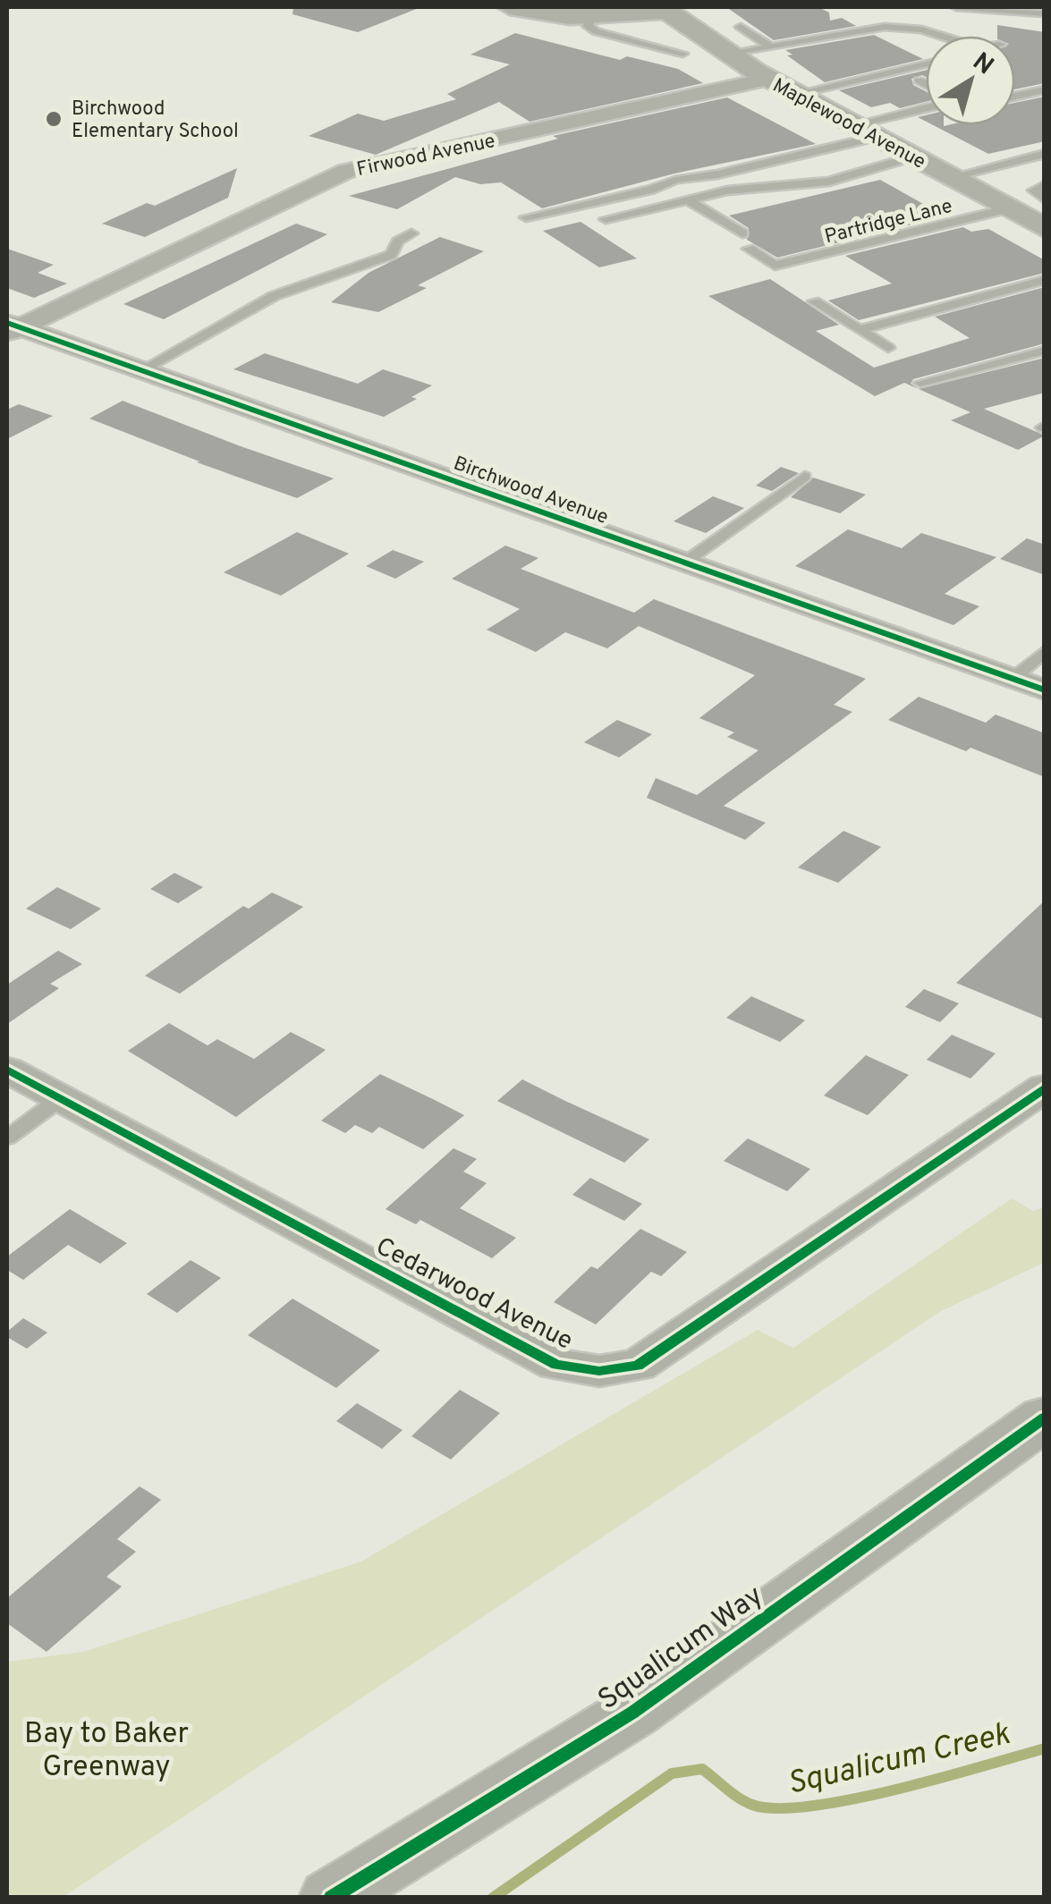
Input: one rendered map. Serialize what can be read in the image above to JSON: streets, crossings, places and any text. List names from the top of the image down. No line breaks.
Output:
{"streets":{"street":["Maplewood Avenue","Firwood Avenue","Birchwood Avenue","Cedarwood Avenue","Squalicum Way"],"lane":["Partridge Lane"]},"crossings":[["Maplewood Avenue","Firwood Avenue"],["Maplewood Avenue","Partridge Lane"],["Firwood Avenue","Birchwood Avenue"]],"water":["Squalicum Creek"],"parks":["Bay to Baker Greenway"],"places":["Birchwood Elementary School"],"north":"top right"}
